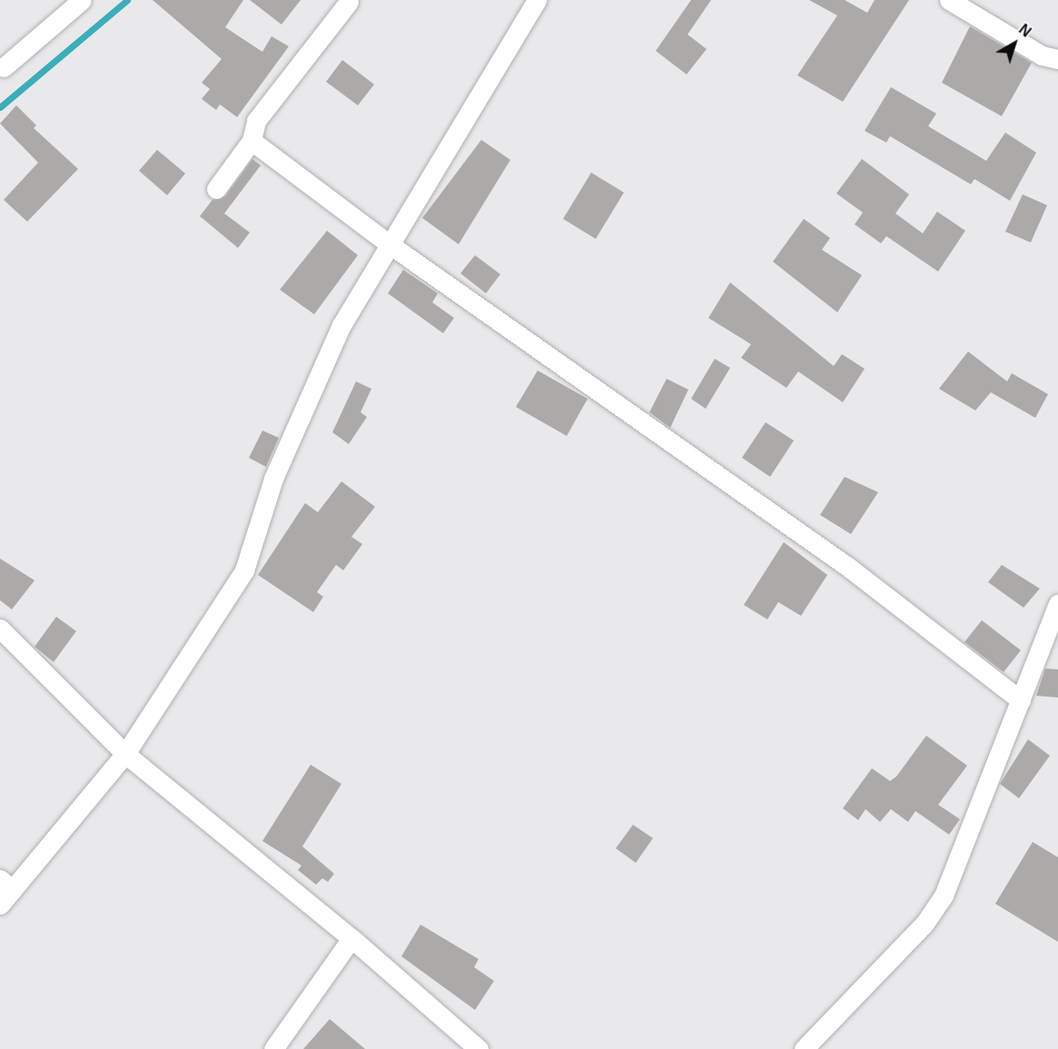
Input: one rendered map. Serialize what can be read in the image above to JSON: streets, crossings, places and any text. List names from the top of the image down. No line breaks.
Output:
{"north":"top right"}
